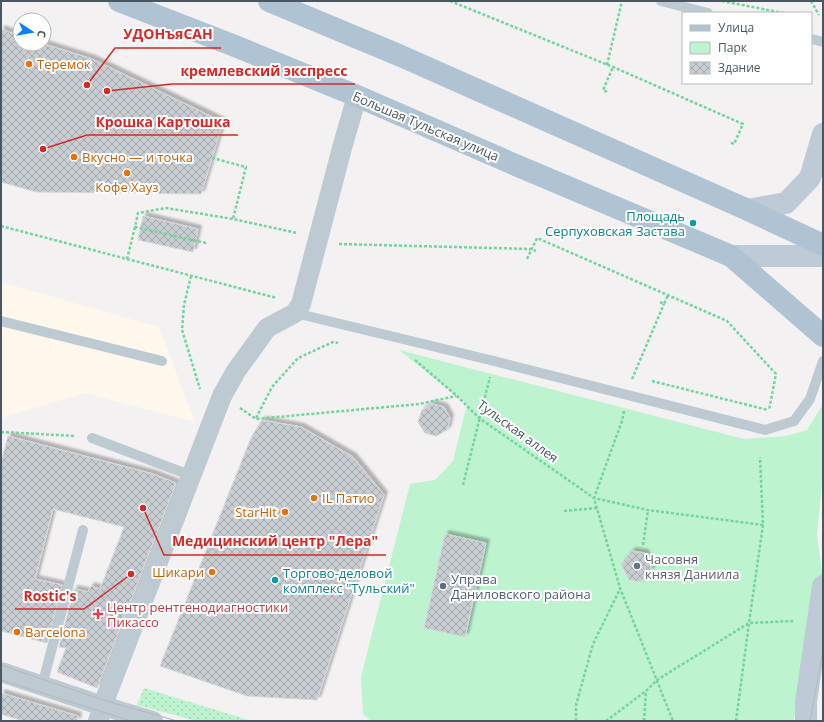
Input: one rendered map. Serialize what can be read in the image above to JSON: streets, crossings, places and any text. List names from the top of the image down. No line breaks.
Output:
{"streets":{"main road":["Большая Тульская улица"],"path":["Тульская аллея"]},"places":{"other":["Теремок","УДОНъяСАН","кремлевский экспресс","Крошка Картошка","Вкусно — и точка","Кофе Хауз","Площадь Серпуховская Застава","IL Патио","Медицинский центр \"Лера\"","StarHit","Часовня князя Даниила","Шикари","Rostic's","Торгово-деловой комплекс \"Тульский\"","Управа Даниловского района","Barcelona"],"health":["Центр рентгенодиагностики Пикассо"]},"legend":["Улица","Парк","Здание"],"north":"right"}
